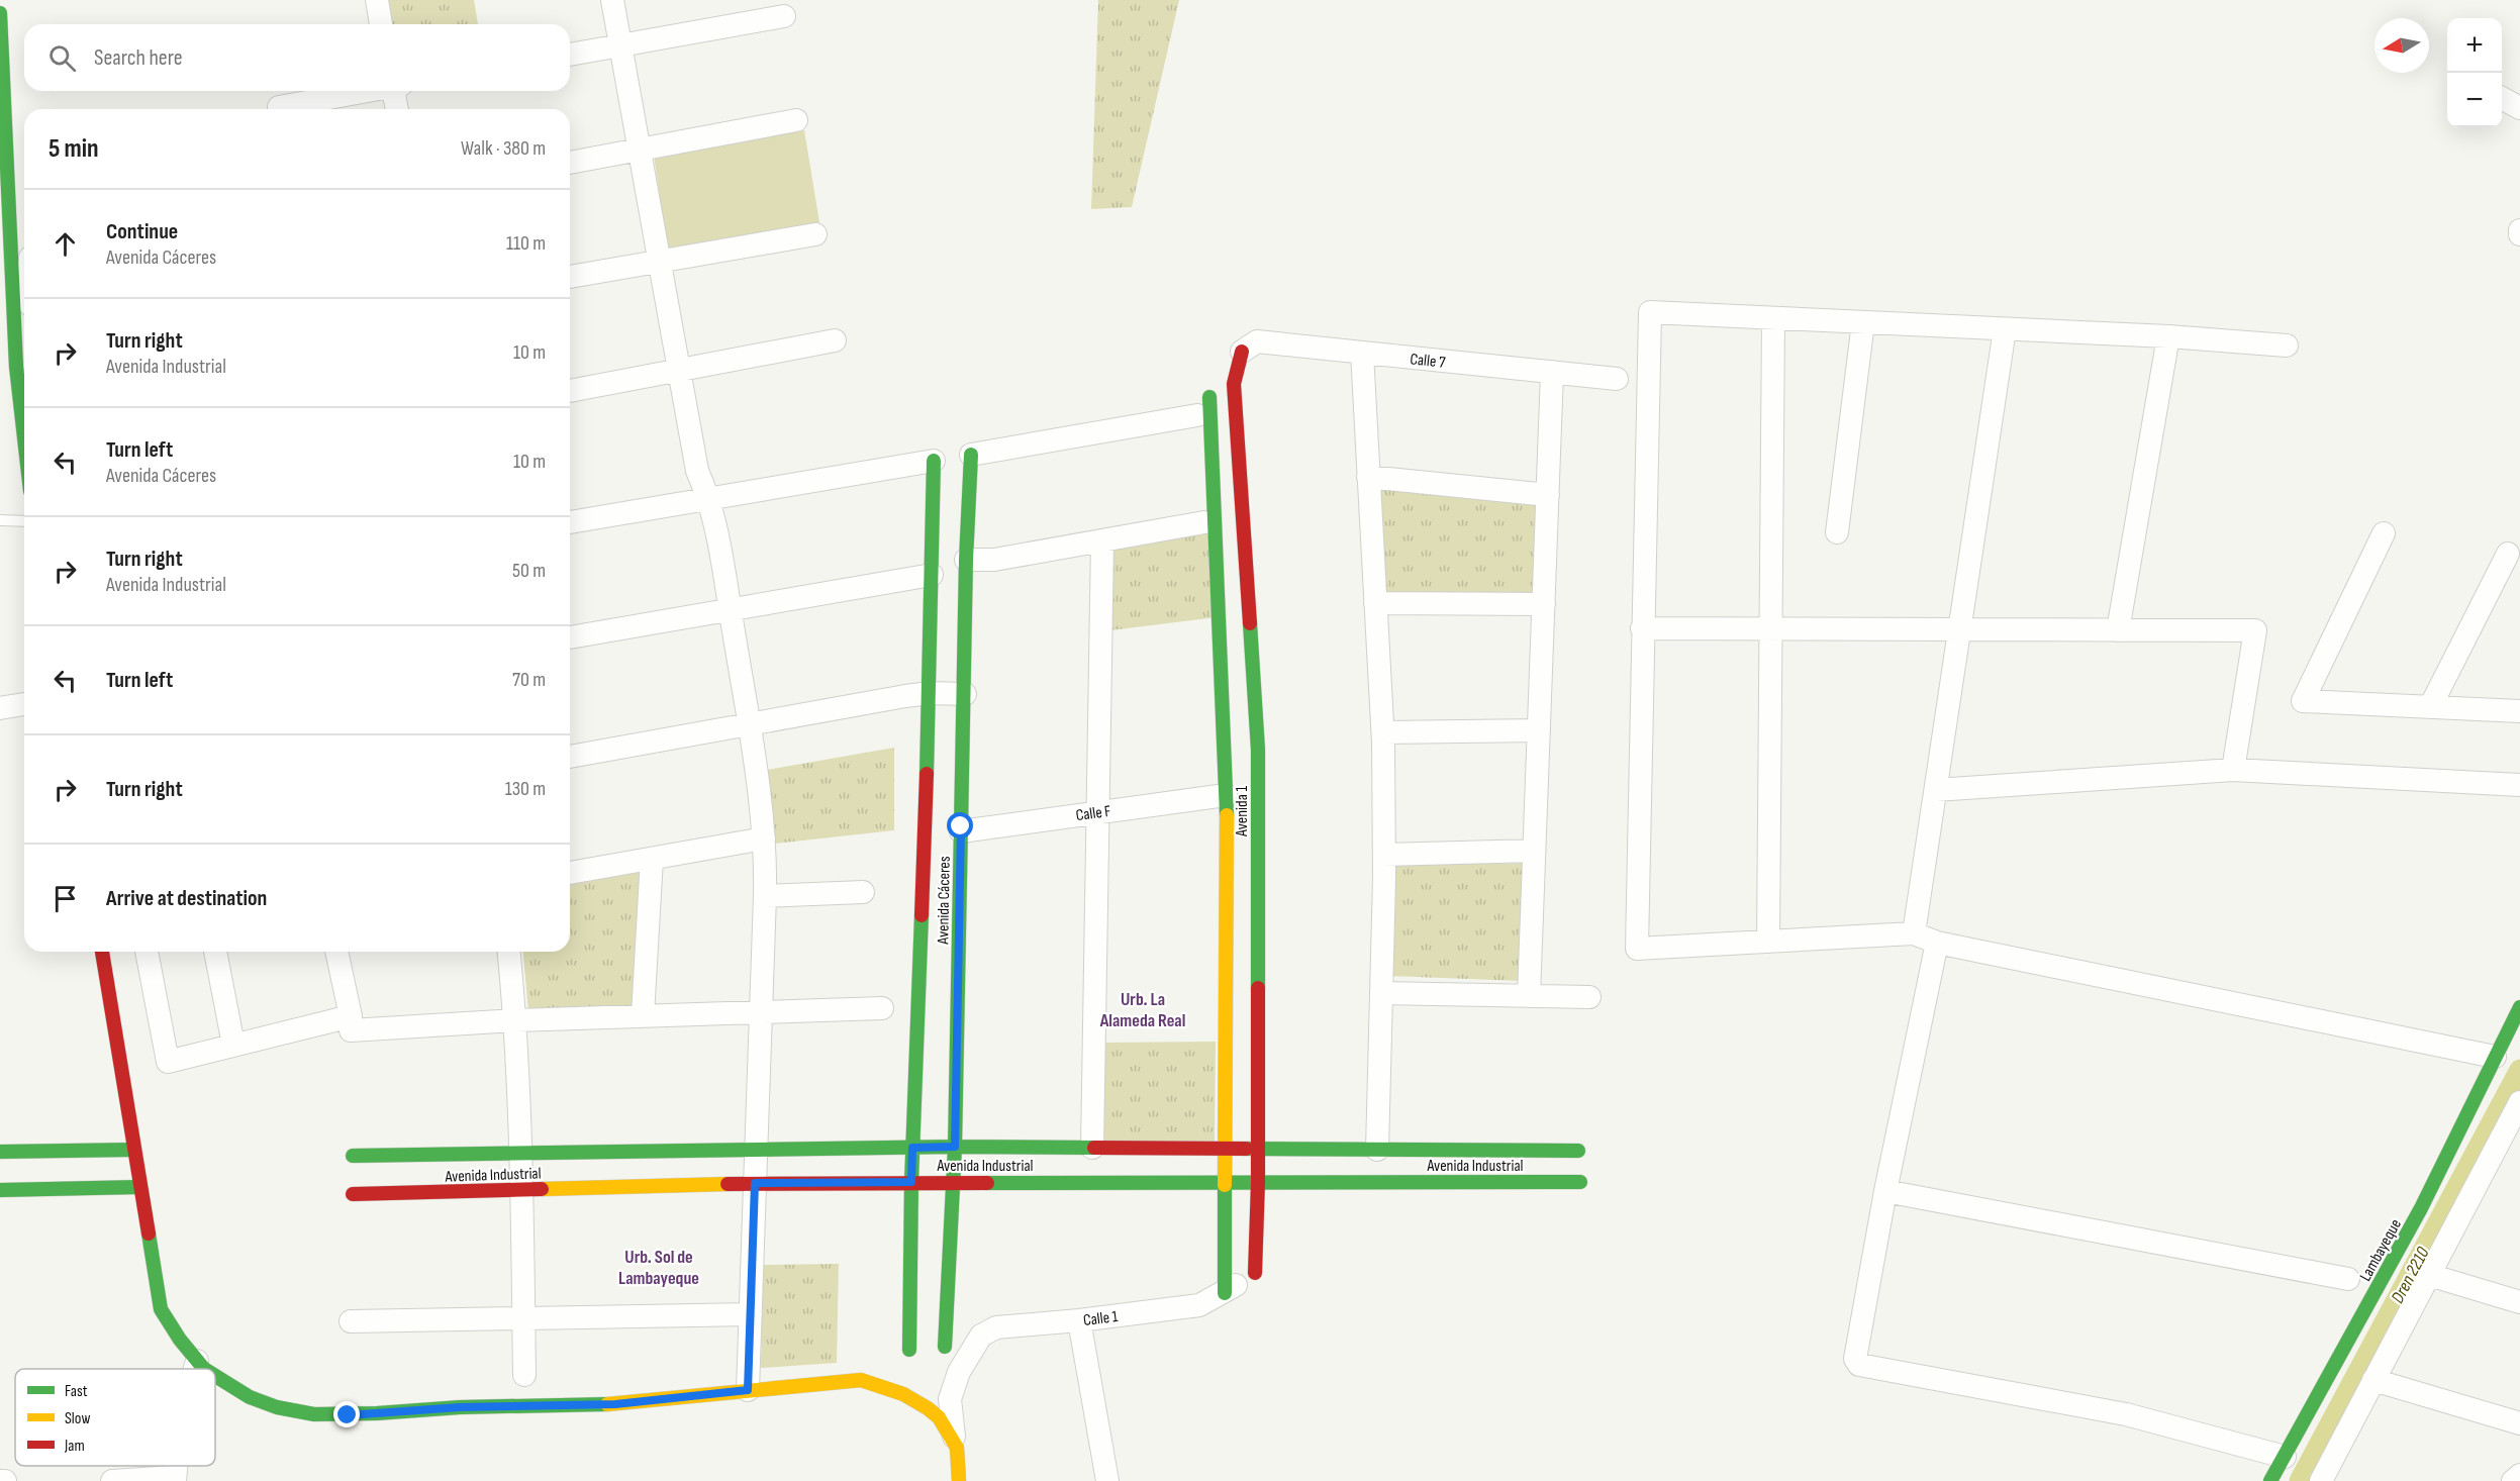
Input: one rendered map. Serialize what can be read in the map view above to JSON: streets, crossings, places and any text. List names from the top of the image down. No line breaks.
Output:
{"streets":{"street":["Calle 7","Avenida 1","Calle F","Avenida Cáceres","Avenida Industrial","Lambayeque","Calle 1"]},"crossings":[["Calle 7","Avenida 1"],["Avenida 1","Calle F"],["Avenida 1","Avenida Industrial"],["Avenida 1","Calle 1"],["Calle F","Avenida Cáceres"],["Avenida Cáceres","Avenida Industrial"]],"districts":["Urb. La Alameda Real","Urb. Sol de Lambayeque"],"water":["Dren 2210"],"legend":["Fast","Slow","Jam"],"north":"left","page":{"map_buttons":["+","−"],"search":"Search here","heading":["5 min","Walk · 380 m"],"list":[["Continue","Avenida Cáceres","110 m"],["Turn right","Avenida Industrial","10 m"],["Turn left","Avenida Cáceres","10 m"],["Turn right","Avenida Industrial","50 m"],["Turn left","70 m"],["Turn right","130 m"],"Arrive at destination"]}}
